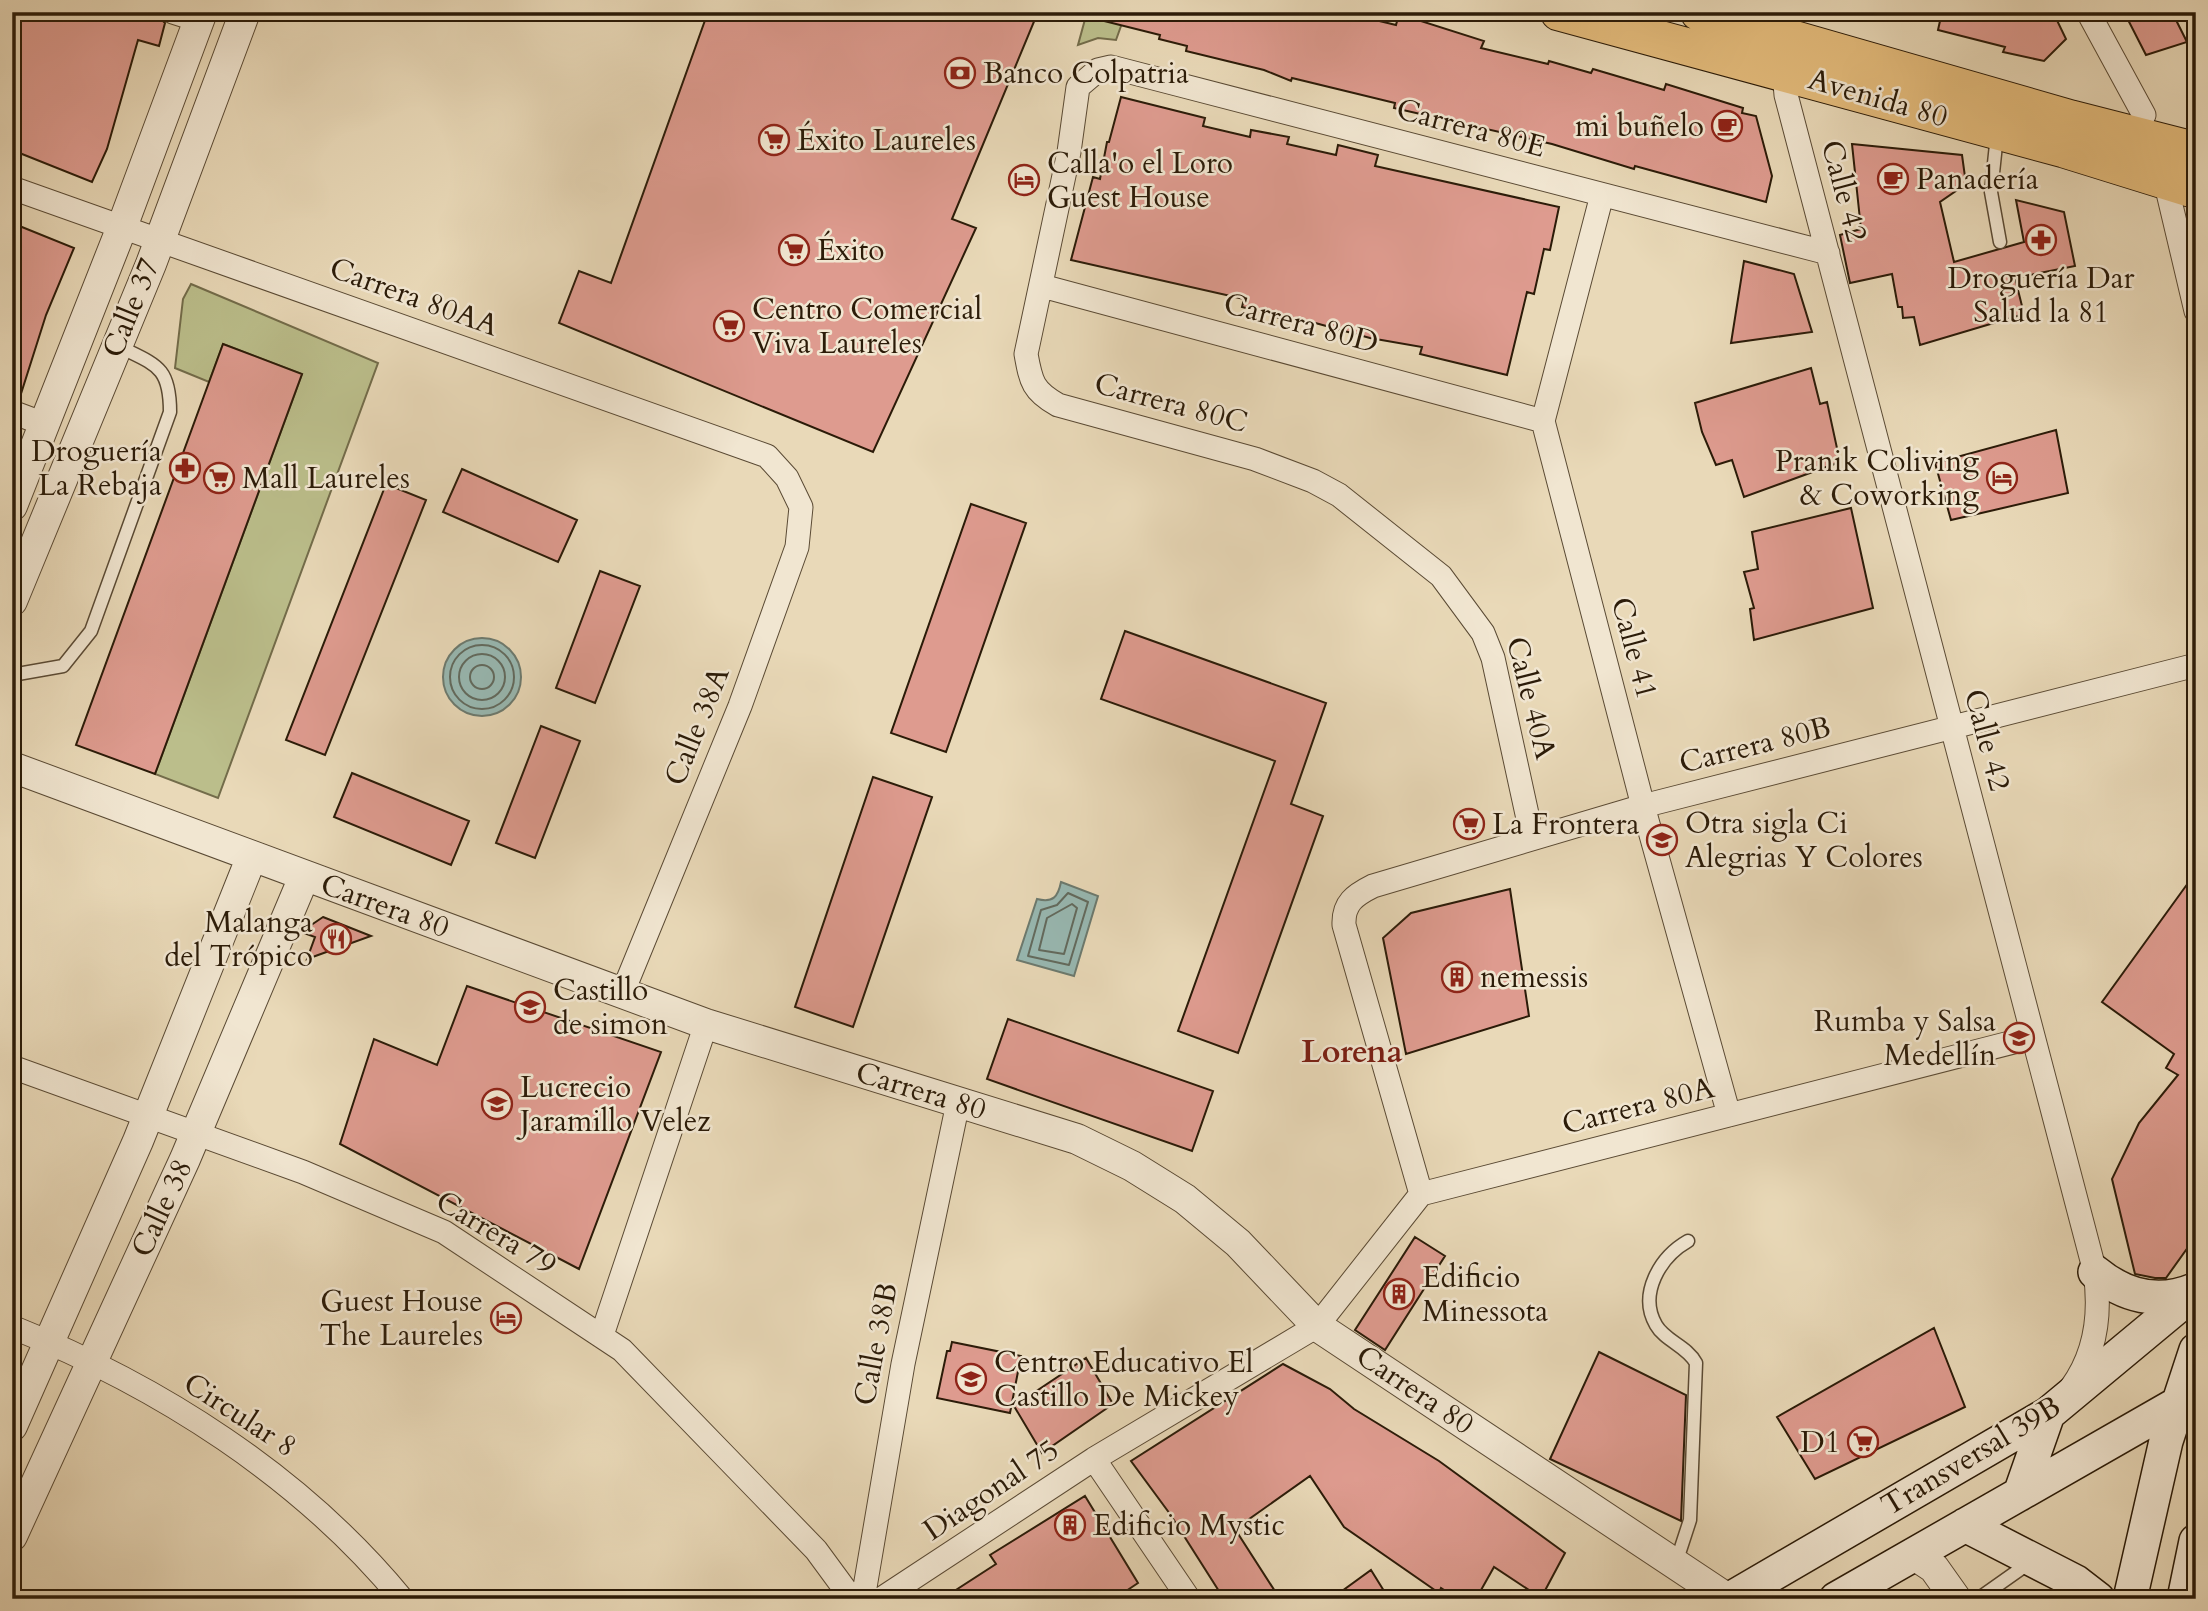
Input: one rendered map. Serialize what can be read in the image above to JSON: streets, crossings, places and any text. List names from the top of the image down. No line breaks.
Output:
{"streets":{"main road":["Avenida 80","Transversal 39B"],"street":["Carrera 80E","Calle 42","Carrera 80AA","Calle 37","Carrera 80D","Carrera 80C","Calle 41","Calle 40A","Calle 38A","Carrera 80B","Carrera 80","Carrera 80A","Calle 38","Carrera 79","Calle 38B","Circular 8","Diagonal 75"]},"crossings":[["Avenida 80","Calle 42"],["Carrera 80E","Calle 42"],["Carrera 80E","Carrera 80D"],["Carrera 80E","Carrera 80C"],["Carrera 80E","Calle 41"],["Calle 42","Carrera 80B"],["Calle 42","Carrera 80A"],["Calle 42","Transversal 39B"],["Carrera 80AA","Calle 37"],["Carrera 80AA","Calle 38A"],["Carrera 80D","Carrera 80C"],["Carrera 80D","Calle 41"],["Carrera 80C","Calle 40A"],["Calle 41","Carrera 80B"],["Calle 41","Carrera 80A"],["Calle 40A","Carrera 80B"],["Calle 38A","Carrera 80"],["Carrera 80B","Carrera 80A"],["Carrera 80","Calle 38"],["Carrera 80","Calle 38B"],["Carrera 80","Transversal 39B"],["Carrera 80","Diagonal 75"],["Calle 38","Carrera 79"],["Calle 38","Circular 8"]],"districts":["Lorena"],"places":{"bank":["Banco Colpatria"],"cafe":["mi buñelo","Panadería"],"supermarket":["Éxito Laureles","Éxito","Centro Comercial Viva Laureles","Mall Laureles","La Frontera","D1"],"hotel":["Calla'o el Loro Guest House","Pranik Coliving & Coworking","Guest House The Laureles"],"pharmacy":["Droguería Dar Salud la 81","Droguería La Rebaja"],"school or university":["Otra sigla Ci Alegrias Y Colores","Castillo de simon","Rumba y Salsa Medellín","Lucrecio Jaramillo Velez","Centro Educativo El Castillo De Mickey"],"restaurant":["Malanga del Trópico"],"building":["nemessis","Edificio Minessota","Edificio Mystic"]}}
